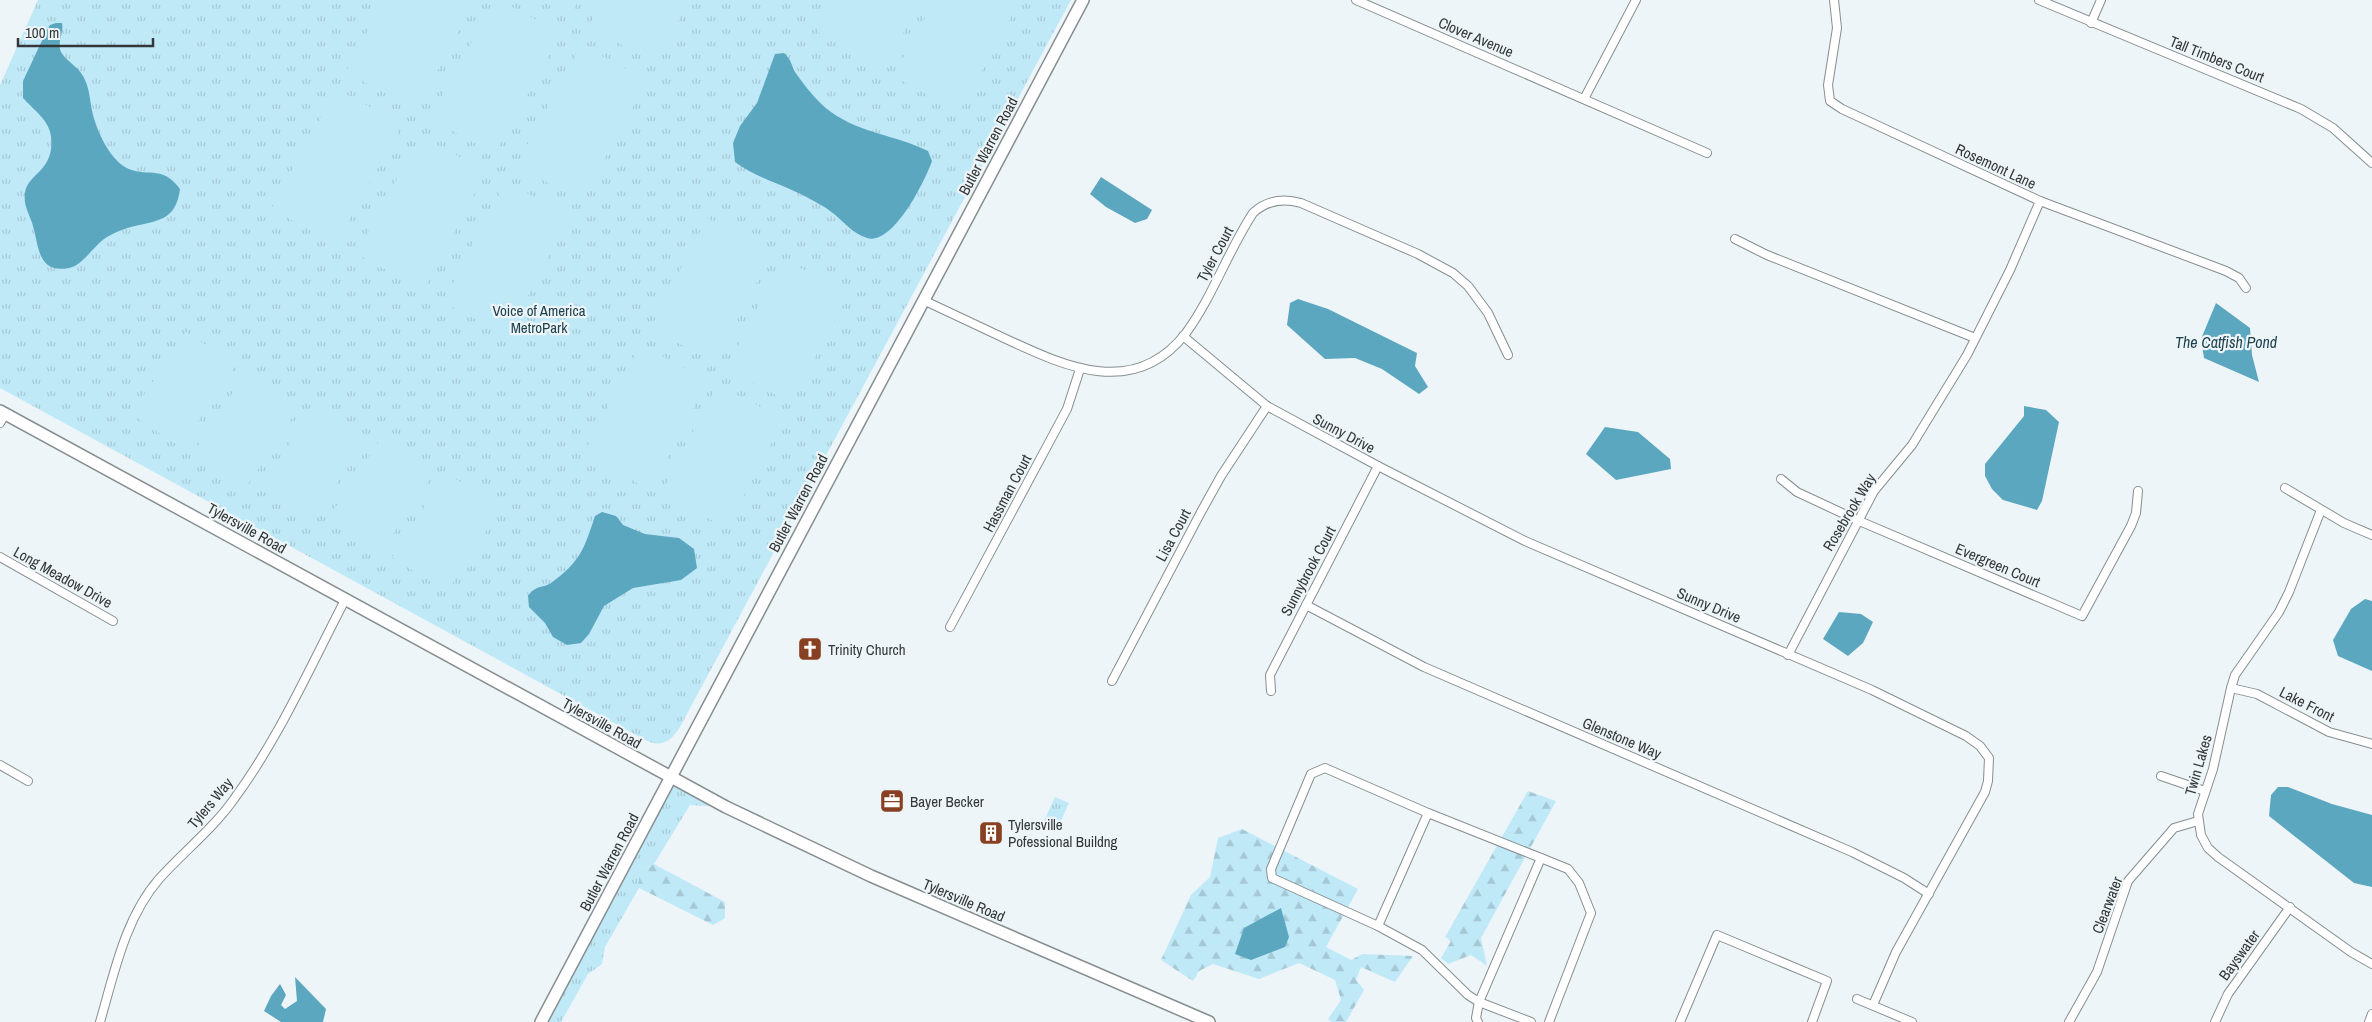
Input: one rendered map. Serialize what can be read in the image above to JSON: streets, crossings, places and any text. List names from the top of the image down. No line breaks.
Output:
{"streets":{"main road":["Butler Warren Road","Tylersville Road"],"street":["Clover Avenue","Tall Timbers Court","Rosemont Lane","Tyler Court","Sunny Drive","Hassman Court","Rosebrook Way","Lisa Court","Evergreen Court","Sunnybrook Court","Long Meadow Drive","Lake Front","Glenstone Way","Twin Lakes","Tylers Way","Clearwater","Bayswater"]},"crossings":[["Butler Warren Road","Tyler Court"],["Butler Warren Road","Tylersville Road"],["Rosemont Lane","Rosebrook Way"],["Tyler Court","Sunny Drive"],["Tyler Court","Hassman Court"],["Sunny Drive","Rosebrook Way"],["Sunny Drive","Lisa Court"],["Sunny Drive","Sunnybrook Court"],["Sunny Drive","Glenstone Way"],["Rosebrook Way","Evergreen Court"],["Tylersville Road","Tylers Way"],["Sunnybrook Court","Glenstone Way"],["Lake Front","Twin Lakes"],["Twin Lakes","Clearwater"]],"water":["The Catfish Pond"],"parks":["Voice of America MetroPark"],"places":{"church":["Trinity Church"],"office":["Bayer Becker"],"building":["Tylersville Pofessional Buildng"]},"scale_bar":"100 m"}
